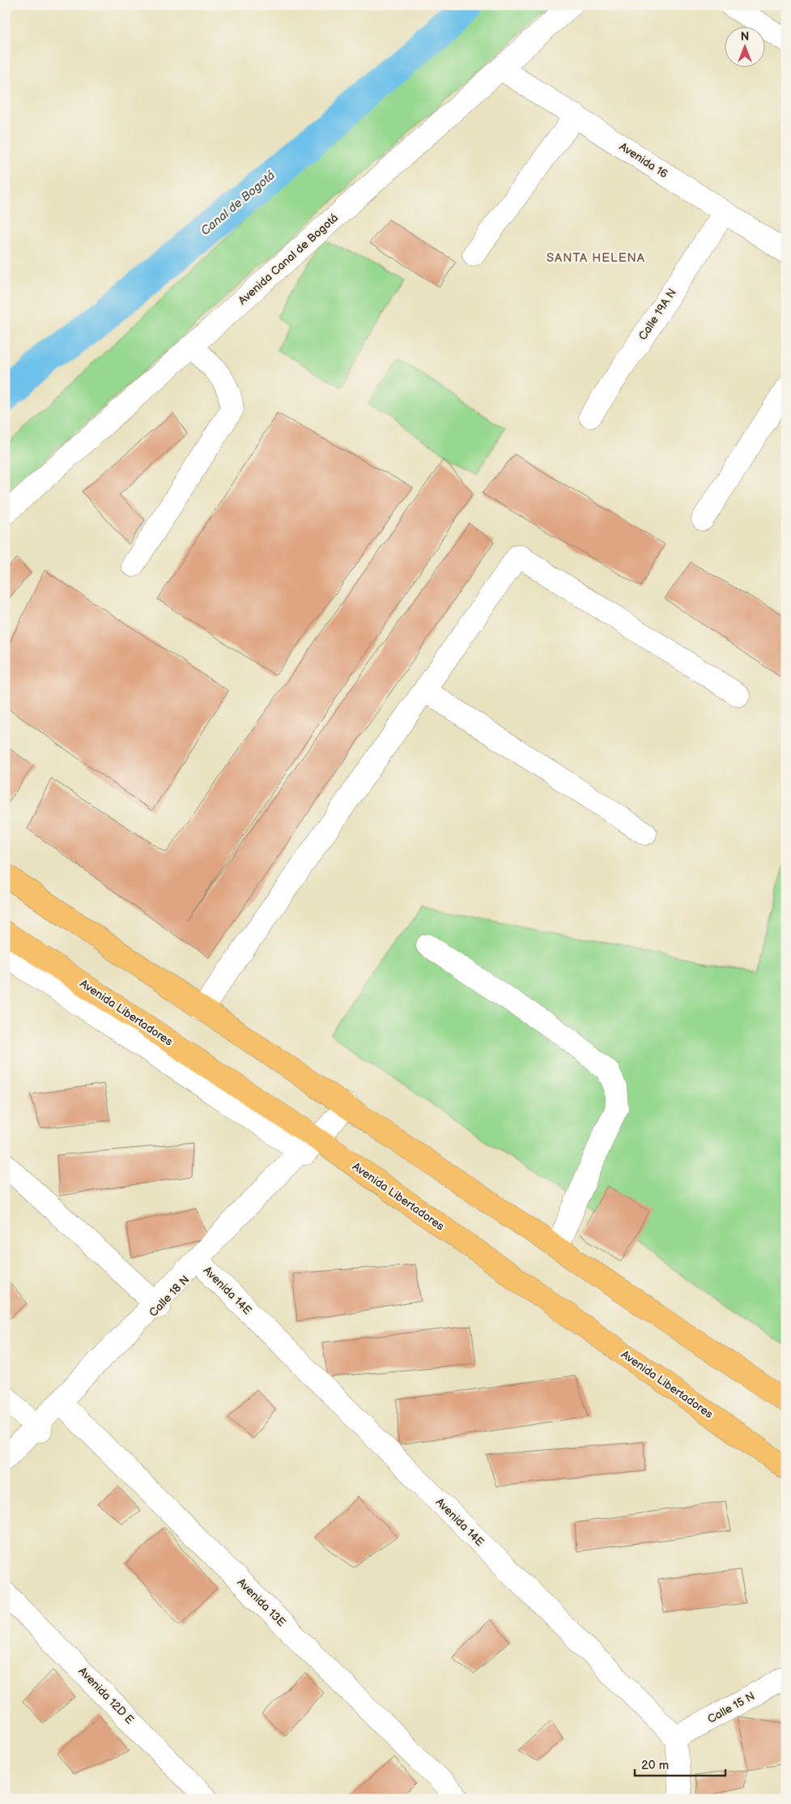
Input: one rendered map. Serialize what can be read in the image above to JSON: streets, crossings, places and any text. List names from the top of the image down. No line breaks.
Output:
{"streets":{"main road":["Avenida Libertadores"],"street":["Avenida 16","Avenida Canal de Bogotá","Calle 19A N","Avenida 14E","Calle 18 N","Avenida 13E","Avenida 12D E","Calle 15 N"]},"crossings":[["Avenida 16","Avenida Canal de Bogotá"],["Avenida 16","Calle 19A N"],["Avenida Libertadores","Calle 18 N"],["Avenida 14E","Calle 18 N"],["Avenida 14E","Calle 15 N"],["Calle 18 N","Avenida 13E"]],"districts":["SANTA HELENA"],"water":["Canal de Bogotá"],"scale_bar":"20 m","north":"top"}
